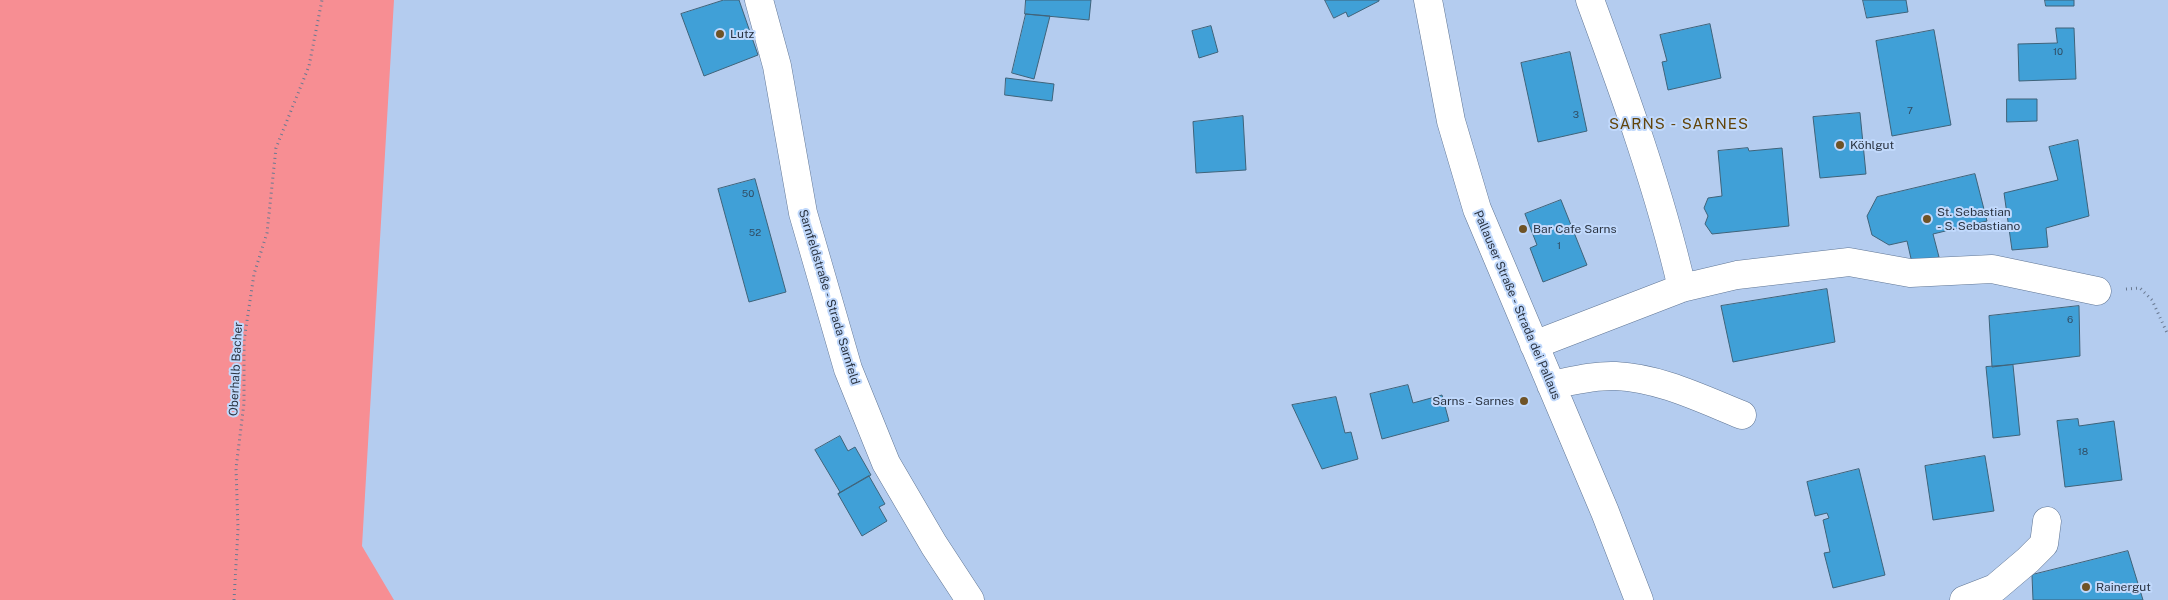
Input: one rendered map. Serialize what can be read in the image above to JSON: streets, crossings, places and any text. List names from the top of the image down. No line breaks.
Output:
{"streets":{"street":["Sarnfeldstraße - Strada Sarnfeld","Pallauser Straße - Strada dei Pallaus"],"path":["Oberhalb Bacher"]},"districts":["SARNS - SARNES"],"places":["Lutz","Köhlgut","St. Sebastian - S. Sebastiano","Bar Cafe Sarns","Sarns - Sarnes","Rainergut"],"house_numbers":["10","7","3","50","52","1","6","18"]}
